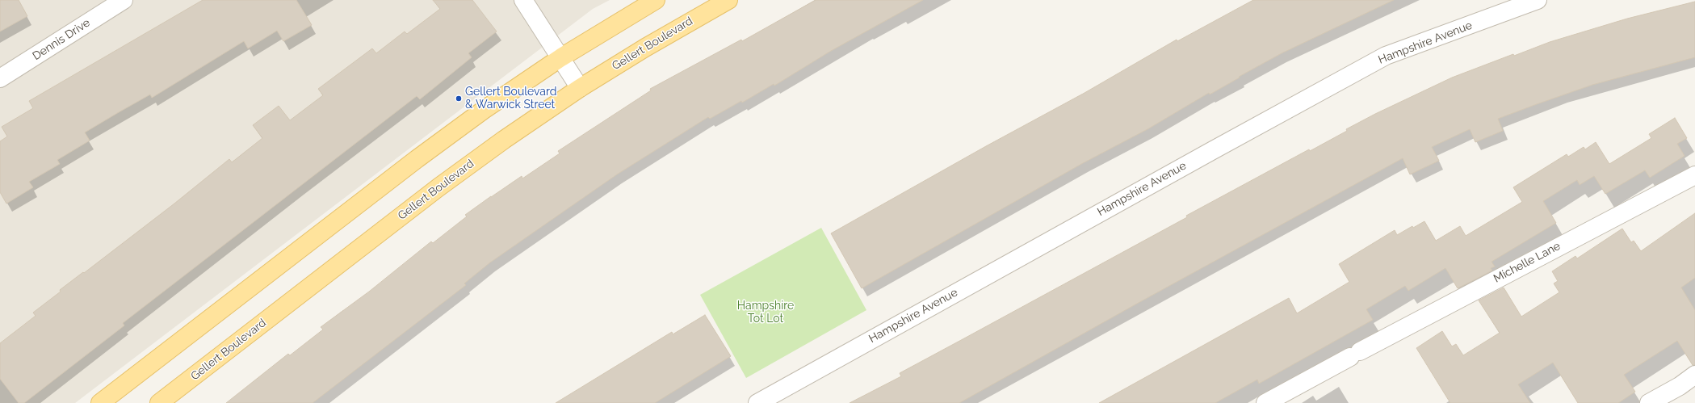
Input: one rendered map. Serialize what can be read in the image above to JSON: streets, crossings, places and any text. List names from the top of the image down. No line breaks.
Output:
{"streets":{"main road":["Gellert Boulevard"],"street":["Dennis Drive","Hampshire Avenue","Michelle Lane"]},"parks":["Hampshire Tot Lot"],"places":["Gellert Boulevard & Warwick Street"]}
